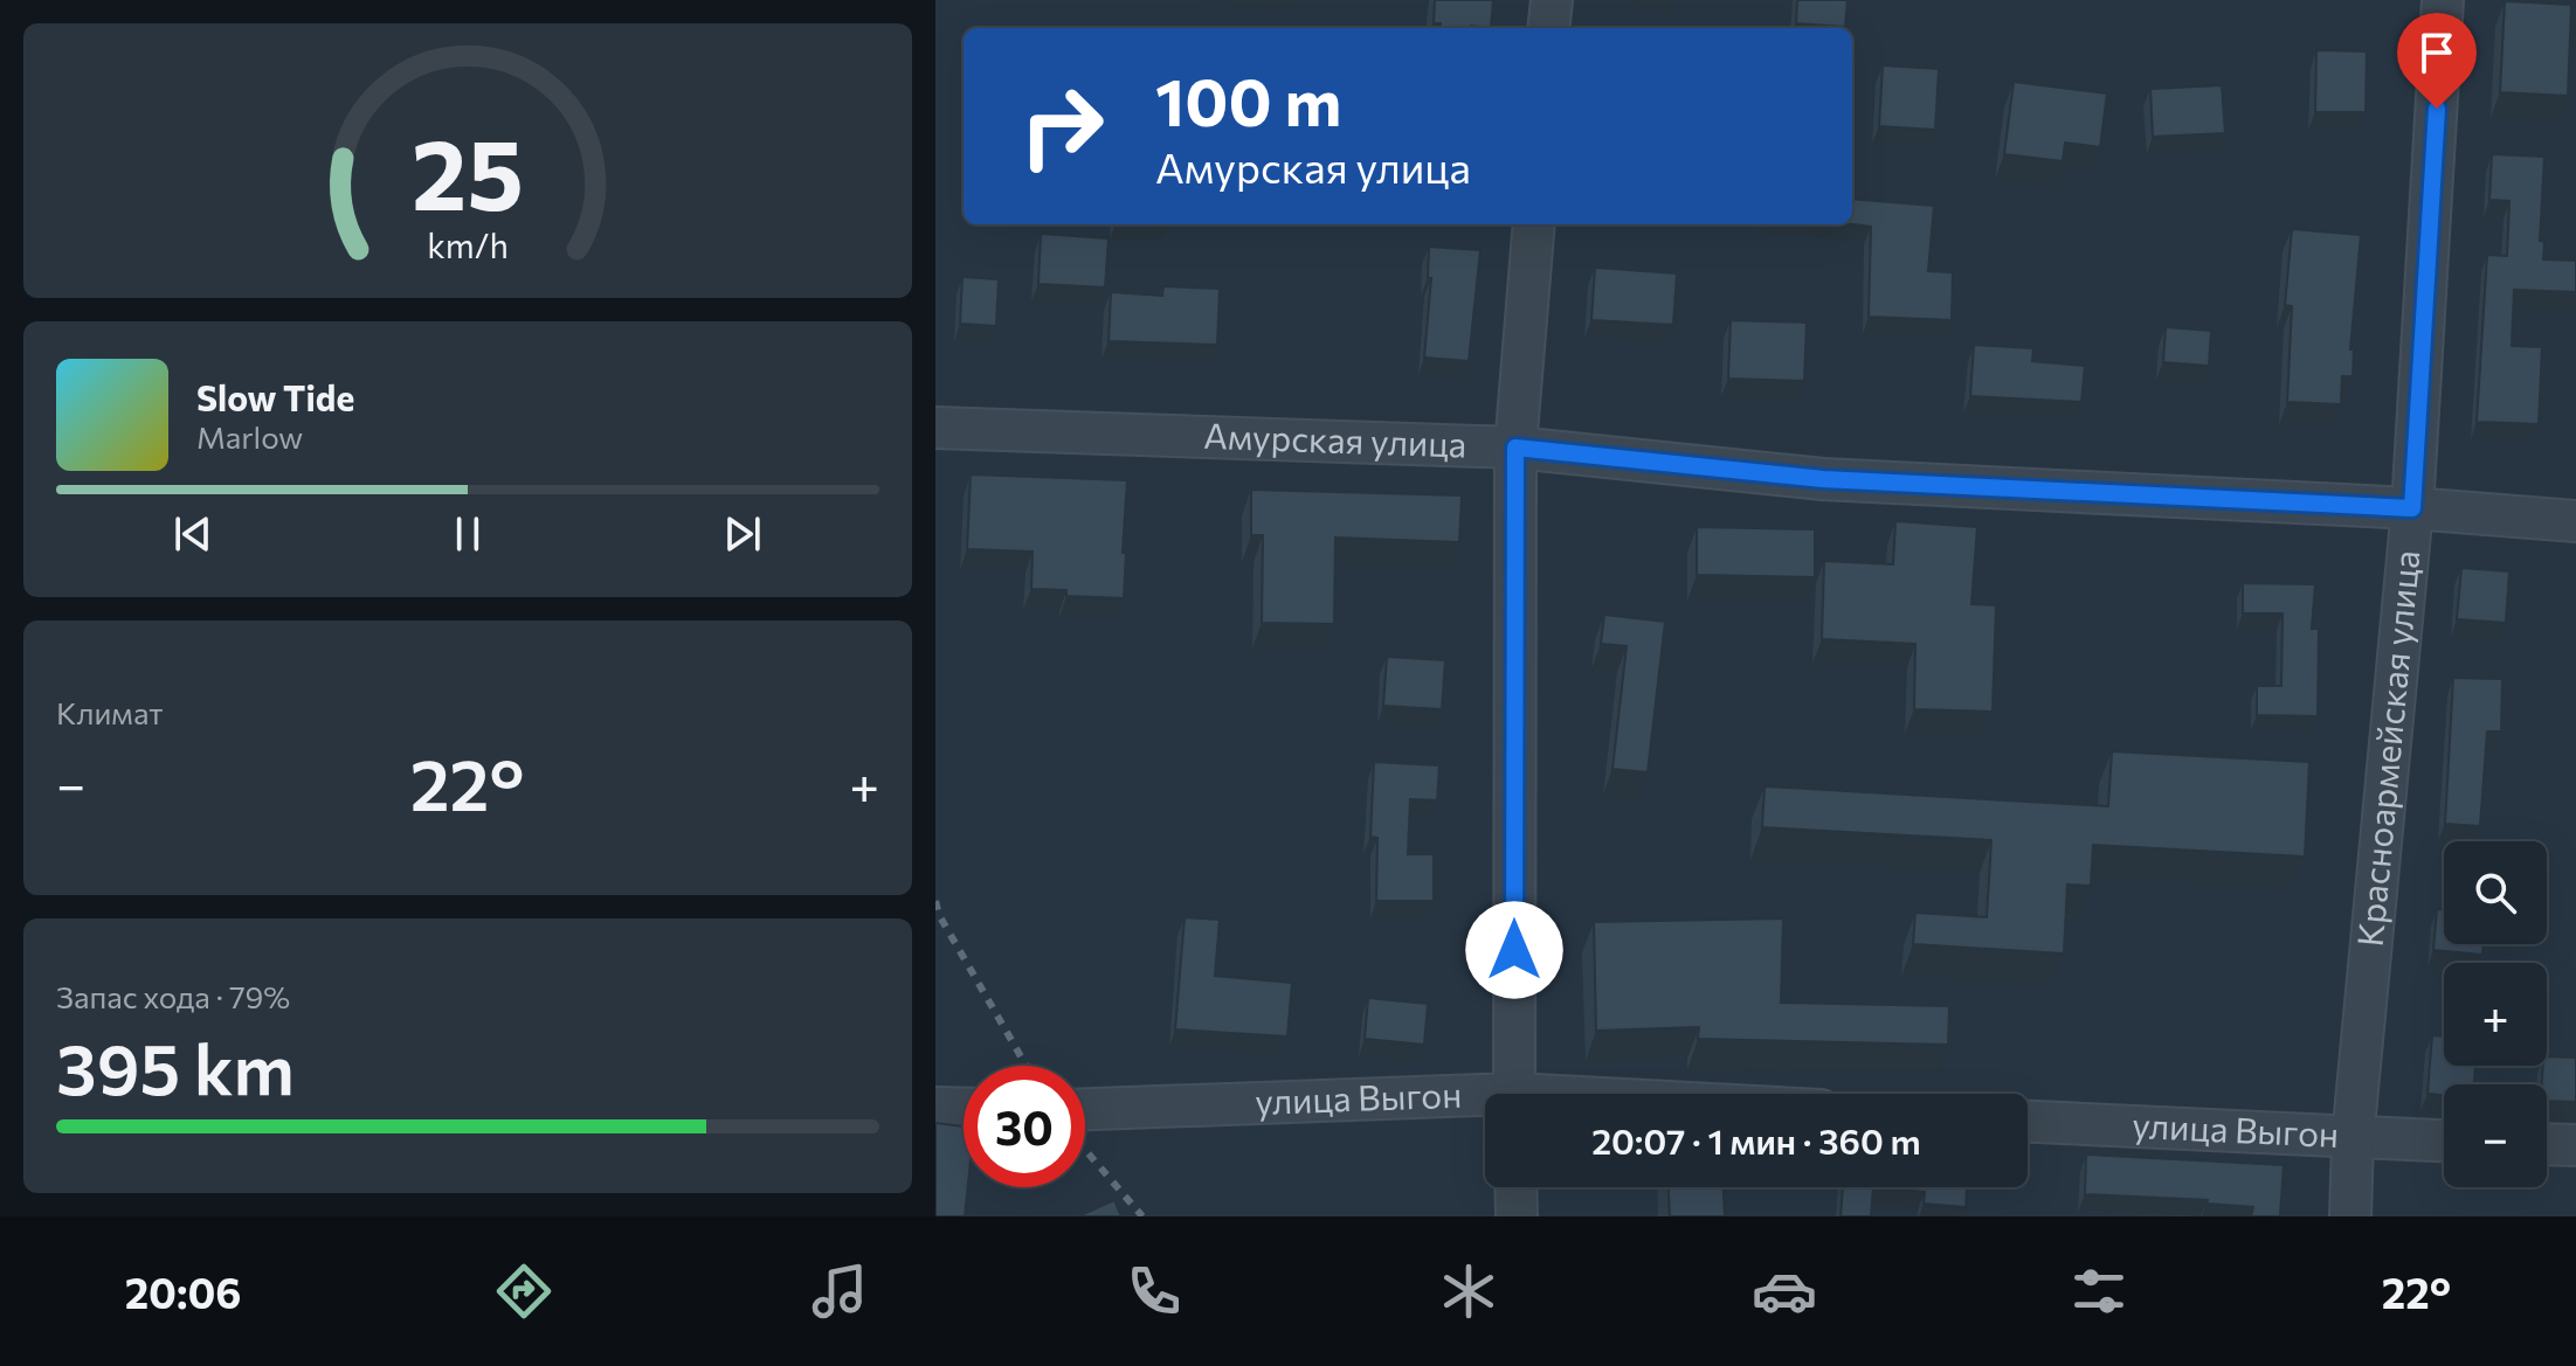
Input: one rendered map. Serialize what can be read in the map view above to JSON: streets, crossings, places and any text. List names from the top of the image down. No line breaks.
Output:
{"streets":{"street":["Амурская улица","Красноармейская улица","улица Выгон"]},"crossings":[["Амурская улица","Красноармейская улица"],["Красноармейская улица","улица Выгон"]],"page":{"turn":["100 m","Амурская улица"],"song":["Slow Tide","Marlow"],"tile":["Климат",["Запас хода · 79%","395 km"]],"heat":["−","22°","+"],"map_buttons":["+","−"],"limit":"30","trip":"20:07 · 1 мин · 360 m","tabs":["20:06","22°"],"gauge":["25","km/h"]}}
